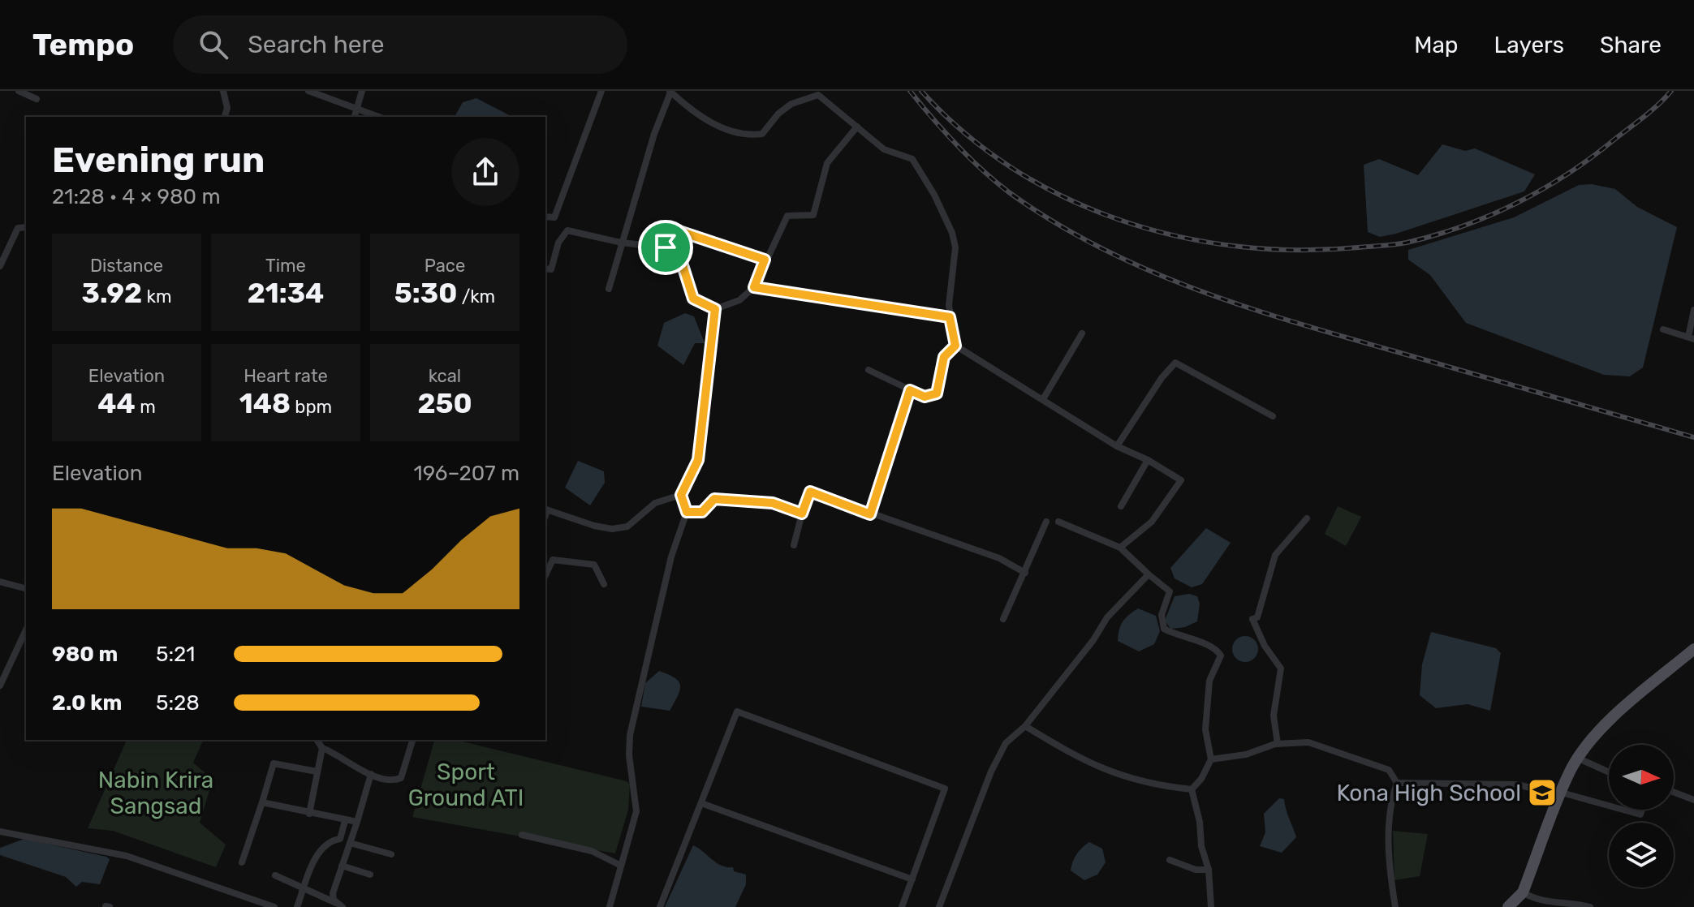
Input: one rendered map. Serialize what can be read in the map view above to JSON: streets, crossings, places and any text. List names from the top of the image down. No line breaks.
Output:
{"parks":["Sport Ground ATI","Nabin Krira Sangsad"],"places":{"school or university":["Kona High School"]},"north":"right","page":{"header":"Tempo","search":"Search here","nav":["Map","Layers","Share"],"heading":["Evening run","21:28 · 4 × 980 m"],"stats":[["Distance","3.92 km"],["Time","21:34"],["Pace","5:30 /km"],["Elevation","44 m"],["Heart rate","148 bpm"],["kcal","250"]],"chart":["Elevation","196–207 m"],"list":[{"name":"980 m","note":"5:21"},{"name":"2.0 km","note":"5:28"}]}}
